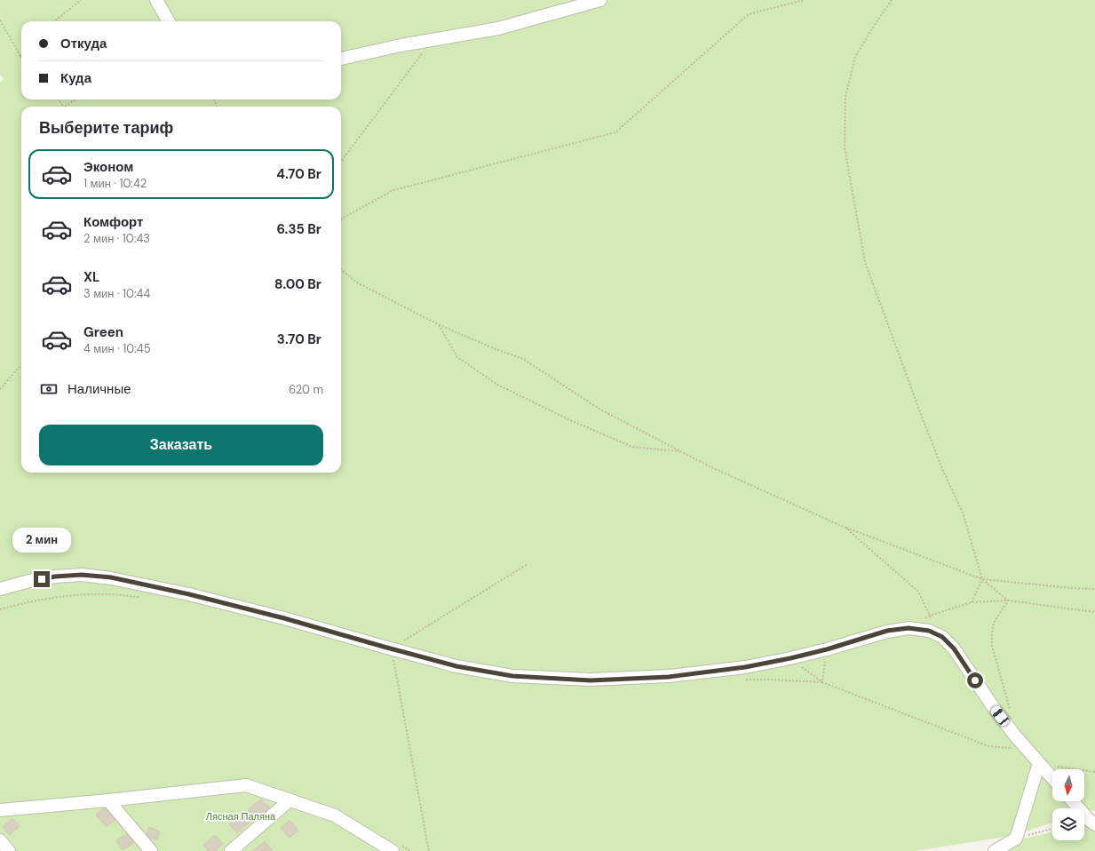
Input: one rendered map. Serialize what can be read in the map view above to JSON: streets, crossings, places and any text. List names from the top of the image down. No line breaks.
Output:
{"parks":["Лясная Паляна"],"north":"bottom","page":{"banner":["Откуда","Куда"],"heading":"Выберите тариф","list":[{"name":"Эконом","note":"1 мин · 10:42","value":"4.70 Br"},{"name":"Комфорт","note":"2 мин · 10:43","value":"6.35 Br"},{"name":"XL","note":"3 мин · 10:44","value":"8.00 Br"},{"name":"Green","note":"4 мин · 10:45","value":"3.70 Br"}],"pay":["Наличные","620 m"],"buttons":"Заказать","bubble":"2 мин"}}
